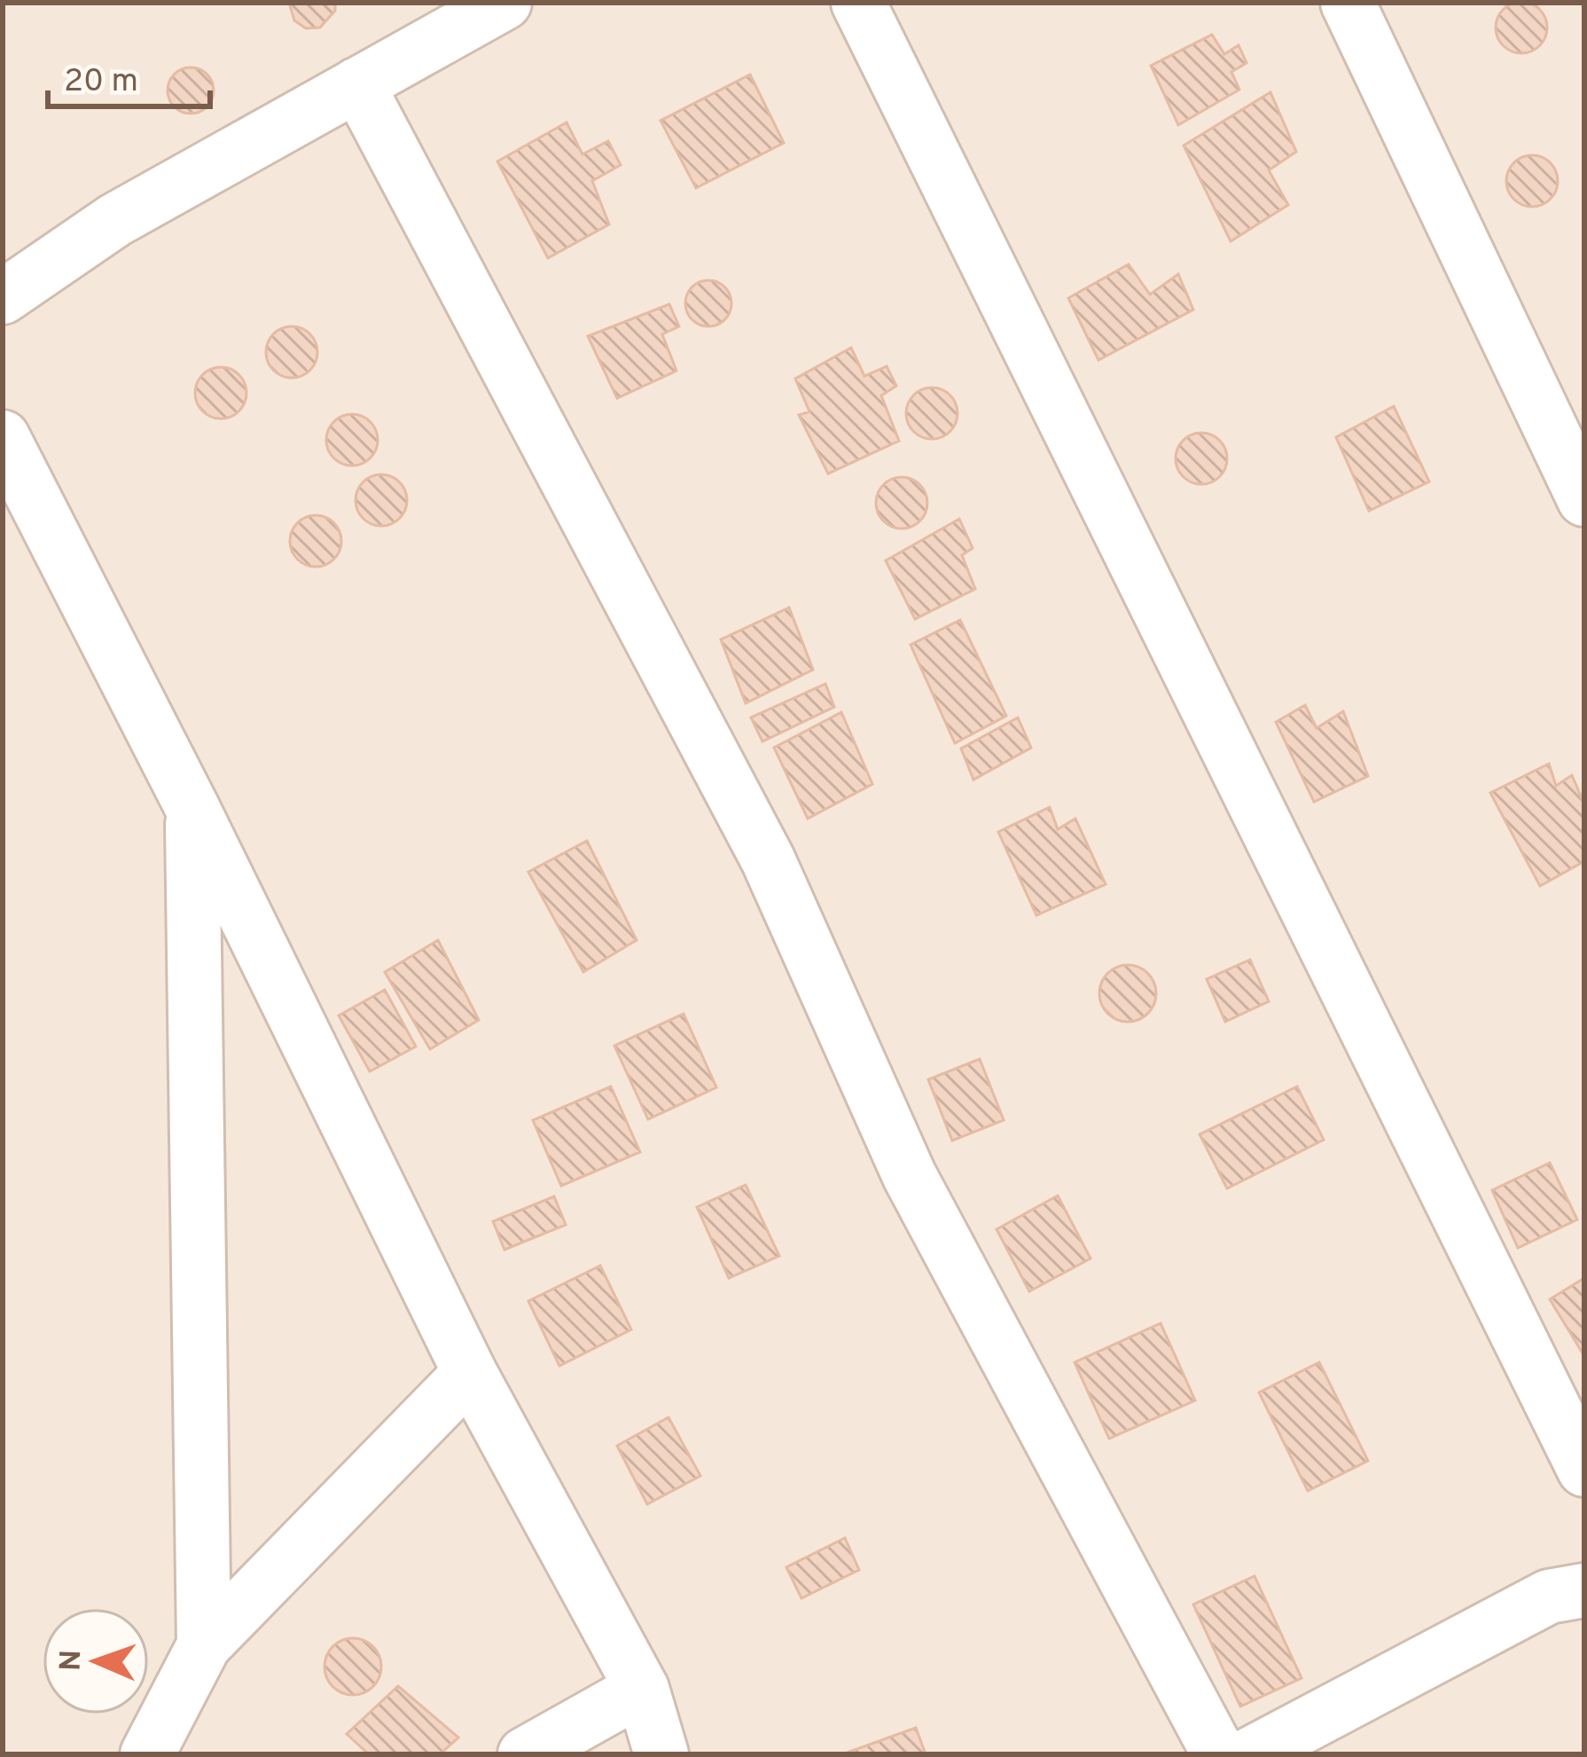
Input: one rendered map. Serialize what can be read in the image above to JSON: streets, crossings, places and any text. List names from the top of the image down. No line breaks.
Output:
{"scale_bar":"20 m","north":"left"}
